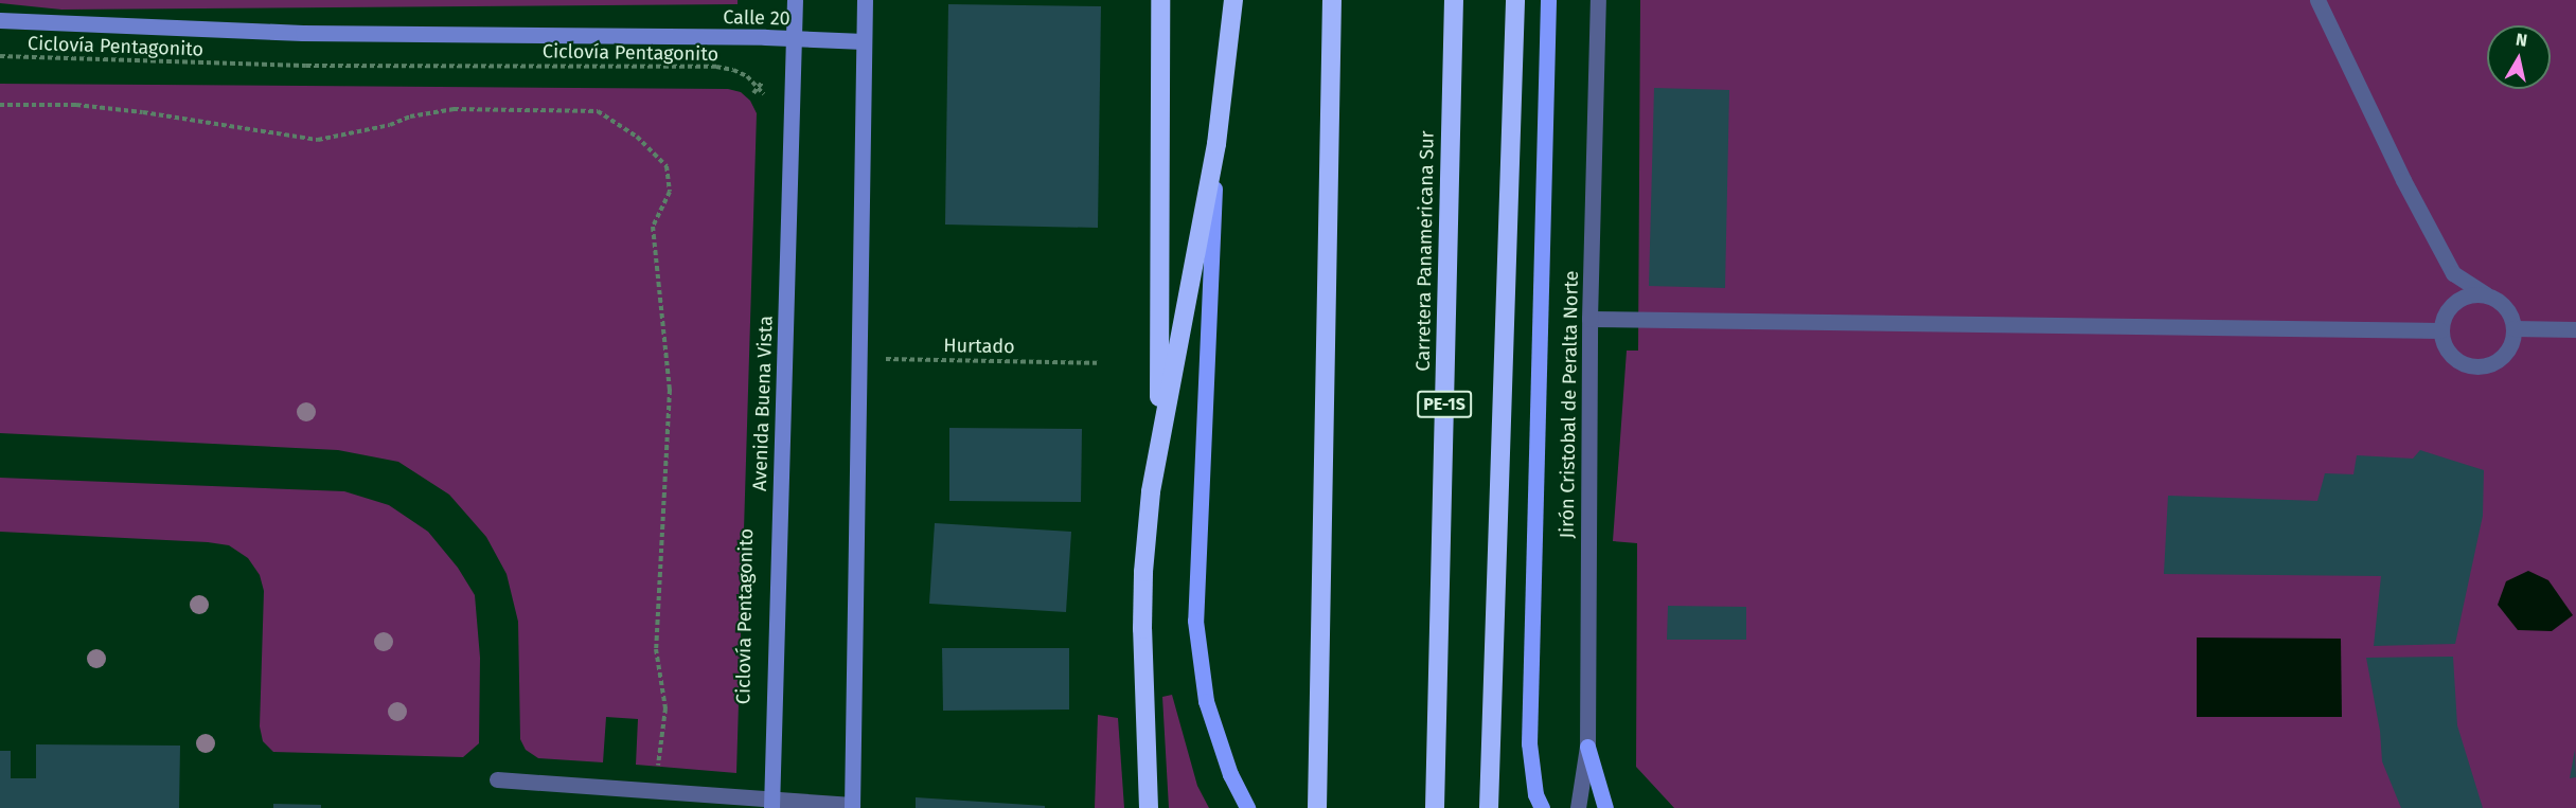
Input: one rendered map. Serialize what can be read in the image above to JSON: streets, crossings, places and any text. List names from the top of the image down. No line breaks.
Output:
{"streets":{"highway":["Carretera Panamericana Sur","PE-1S"],"main road":["Calle 20","Avenida Buena Vista"],"street":["Jirón Cristobal de Peralta Norte"],"path":["Ciclovía Pentagonito","Hurtado"]},"crossings":[["Calle 20","Avenida Buena Vista"]],"north":"top"}
